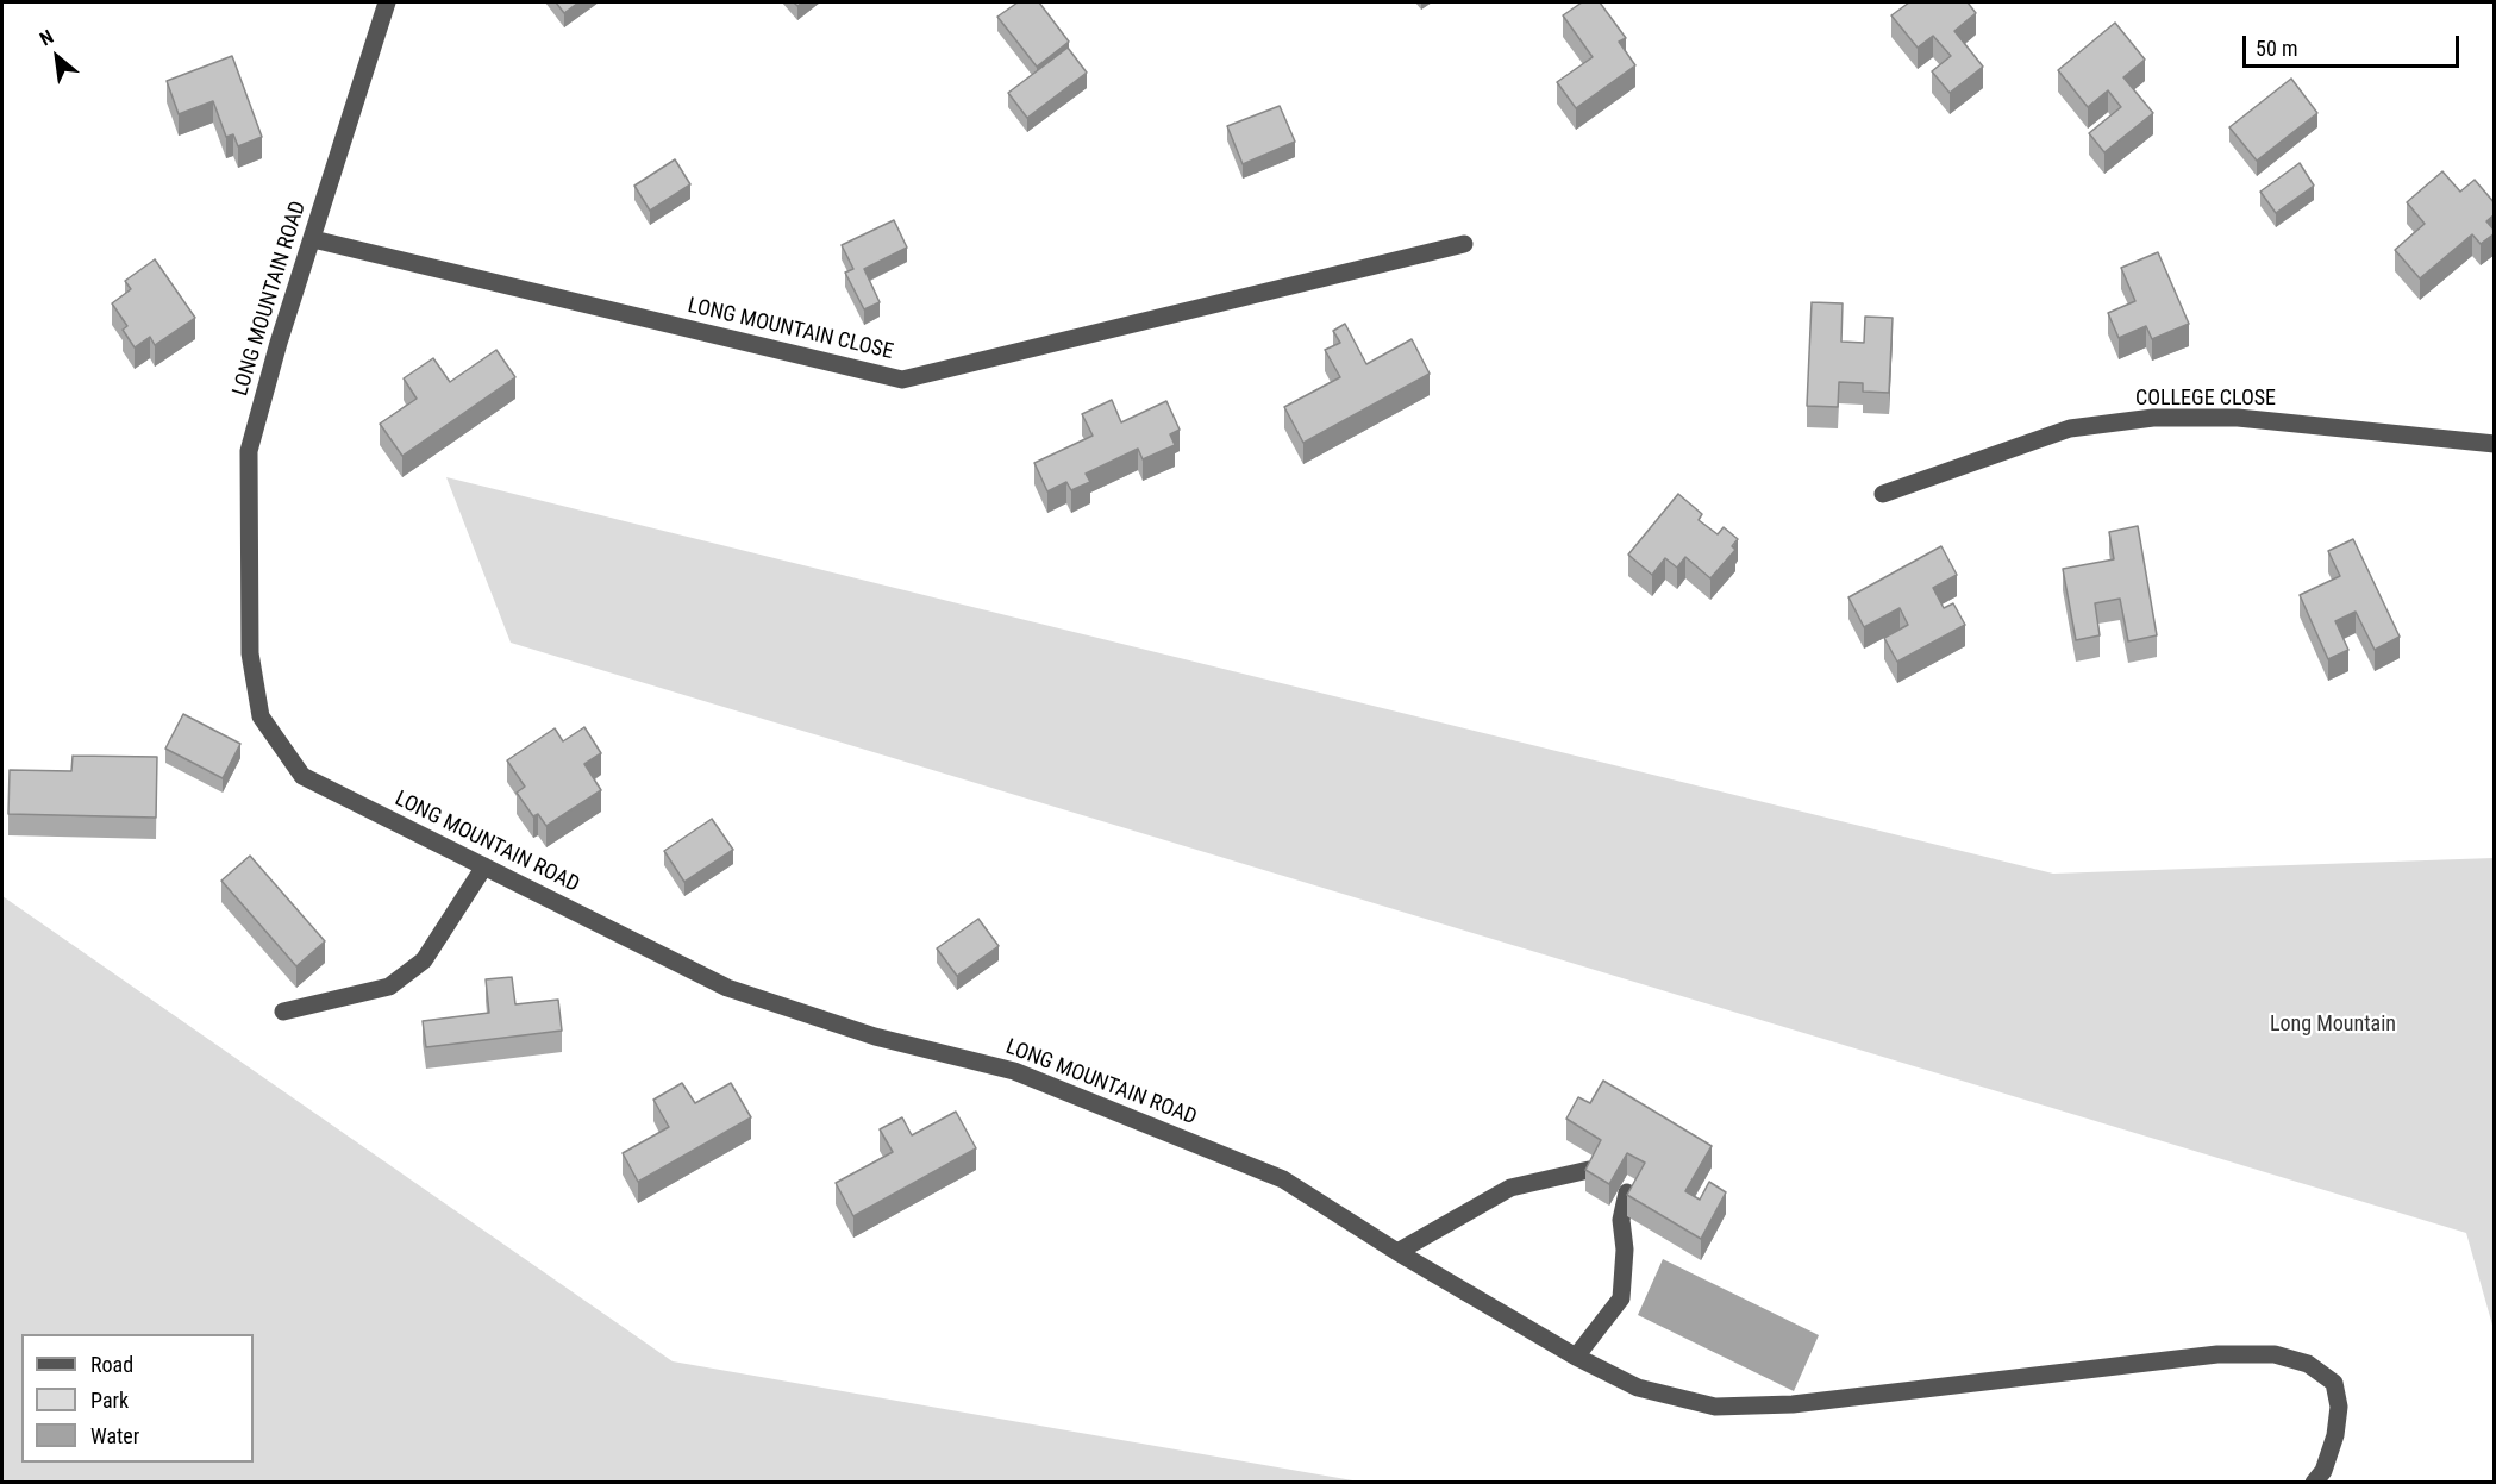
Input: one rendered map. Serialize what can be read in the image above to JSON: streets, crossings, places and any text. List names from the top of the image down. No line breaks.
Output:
{"streets":{"street":["LONG MOUNTAIN ROAD","LONG MOUNTAIN CLOSE","COLLEGE CLOSE"]},"crossings":[["LONG MOUNTAIN ROAD","LONG MOUNTAIN CLOSE"]],"parks":["Long Mountain"],"legend":["Road","Park","Water"],"scale_bar":"50 m","north":"top left"}
